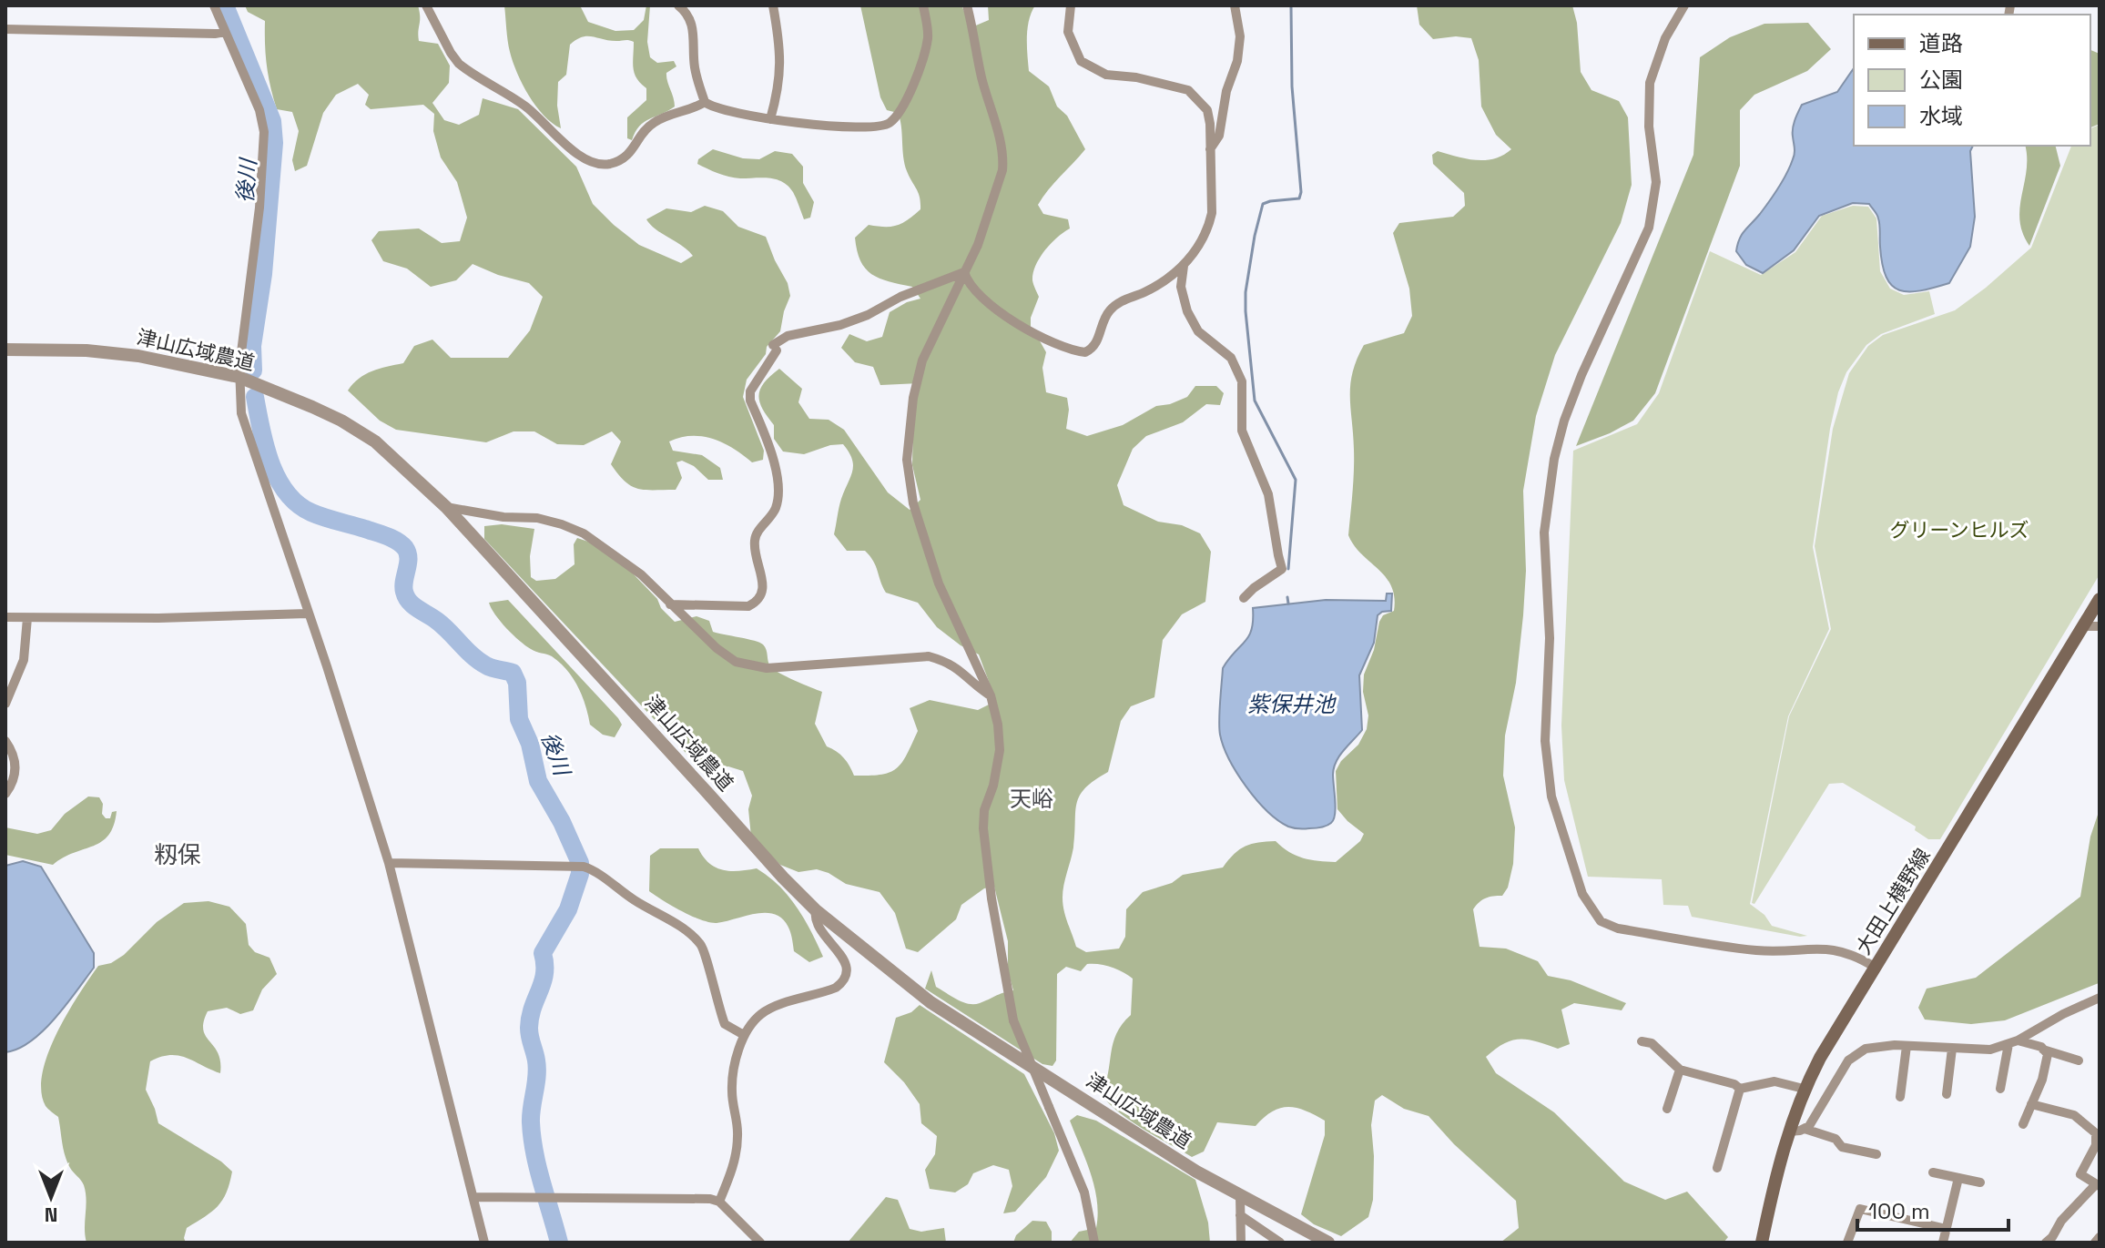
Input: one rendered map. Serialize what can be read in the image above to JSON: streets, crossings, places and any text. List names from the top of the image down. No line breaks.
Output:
{"streets":{"main road":["大田上横野線"],"street":["津山広域農道"]},"districts":["天峪","籾保"],"water":["後川","紫保井池"],"parks":["グリーンヒルズ"],"legend":["道路","公園","水域"],"scale_bar":"100 m","north":"bottom"}
